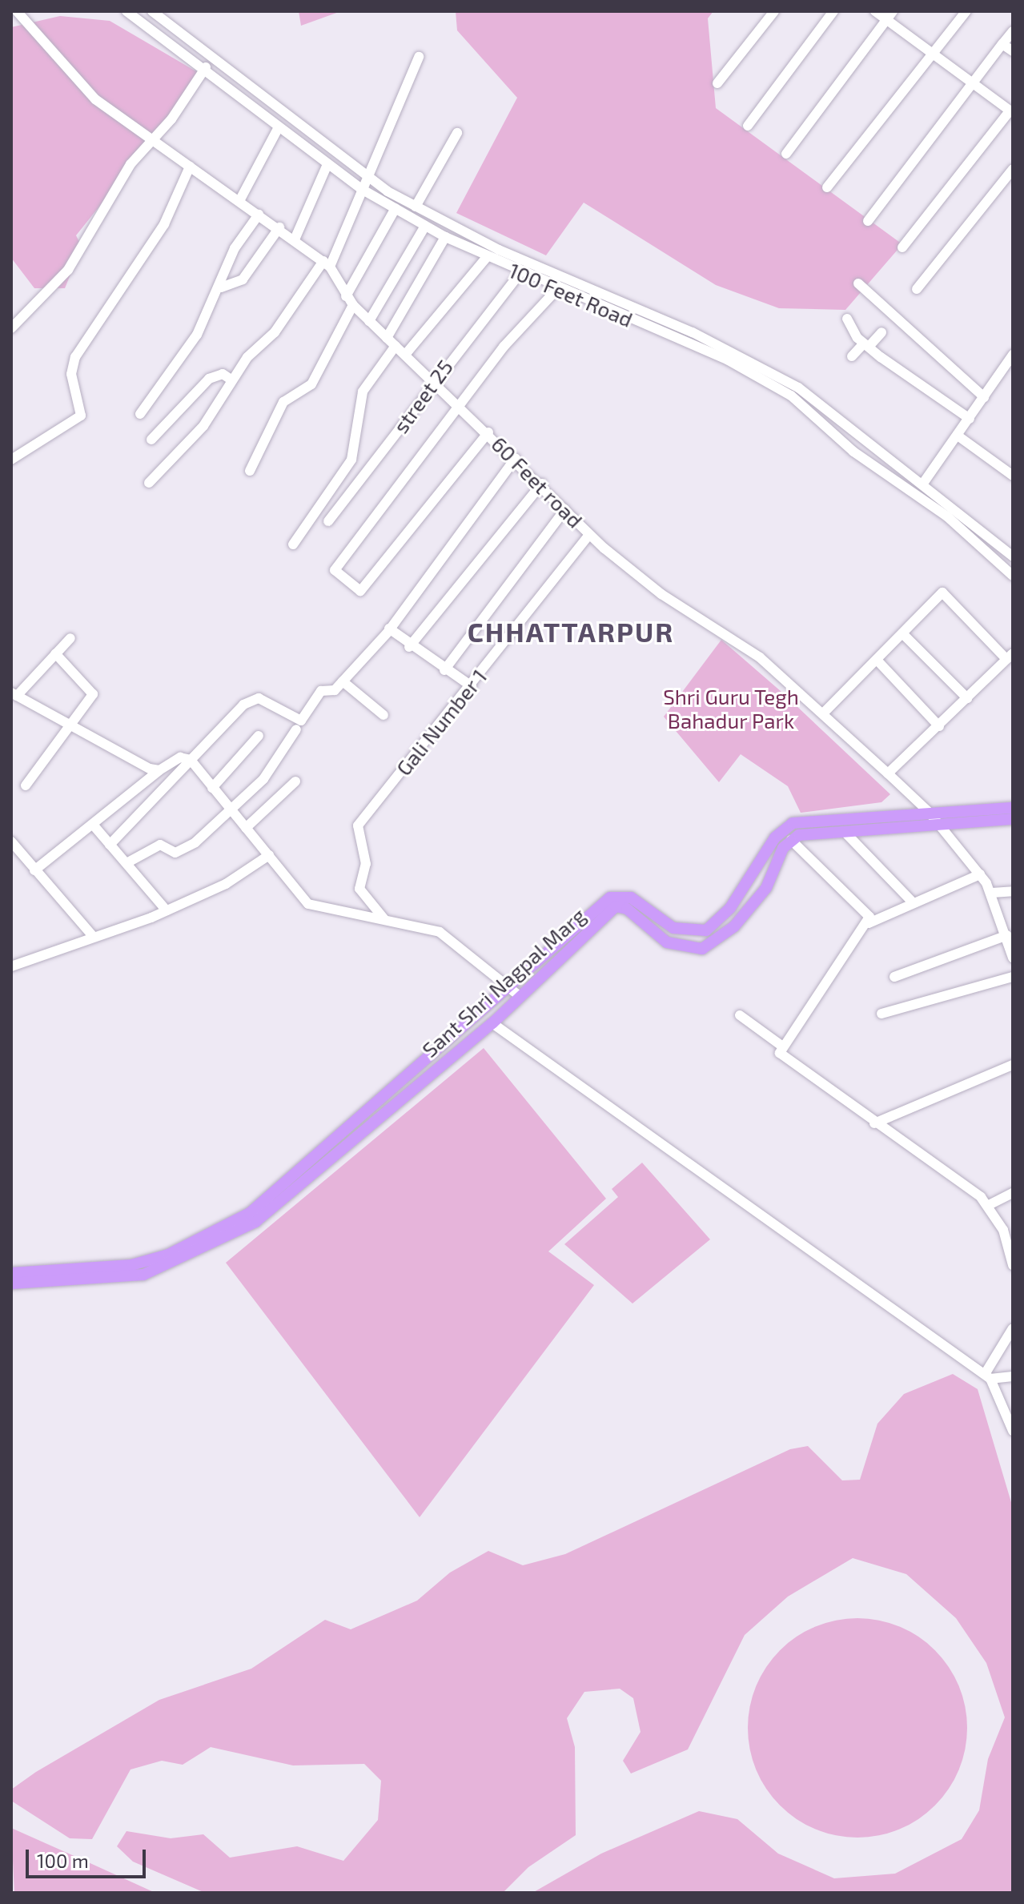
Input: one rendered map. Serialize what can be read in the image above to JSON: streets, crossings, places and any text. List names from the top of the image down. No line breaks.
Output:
{"streets":{"main road":["Sant Shri Nagpal Marg"],"street":["100 Feet Road","street 25","60 Feet road","Gali Number 1"]},"crossings":[["100 Feet Road","street 25"],["street 25","60 Feet road"],["60 Feet road","Gali Number 1"],["60 Feet road","Sant Shri Nagpal Marg"]],"districts":["CHHATTARPUR"],"parks":["Shri Guru Tegh Bahadur Park"],"scale_bar":"100 m"}
